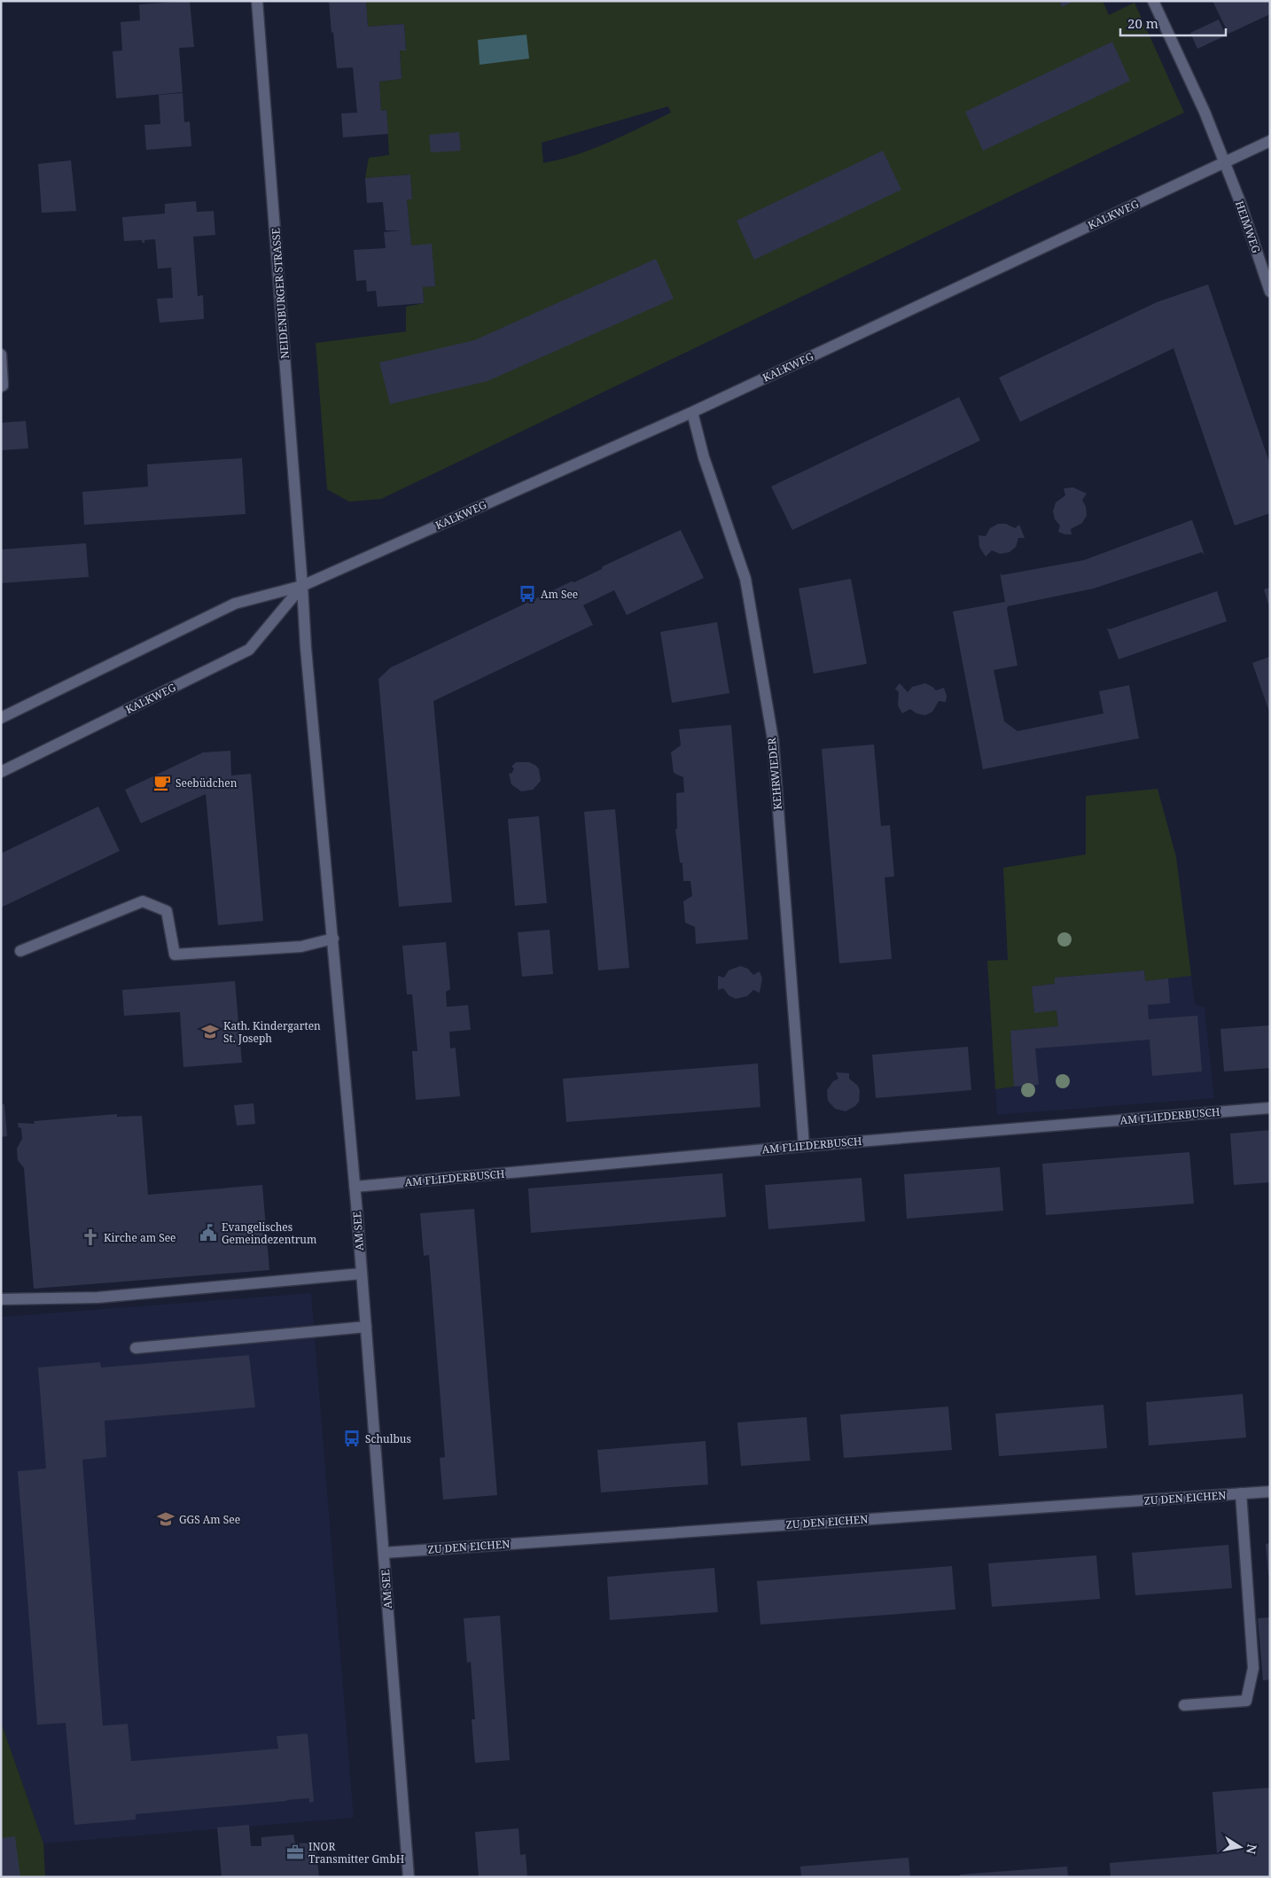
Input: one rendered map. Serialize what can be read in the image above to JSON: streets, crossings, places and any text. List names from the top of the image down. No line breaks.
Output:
{"streets":{"street":["KALKWEG","HEIMWEG","NEIDENBURGER STRASSE","KEHRWIEDER","AM FLIEDERBUSCH","AM SEE","ZU DEN EICHEN"]},"crossings":[["KALKWEG","HEIMWEG"],["KALKWEG","NEIDENBURGER STRASSE"],["KALKWEG","KEHRWIEDER"],["KALKWEG","AM SEE"],["NEIDENBURGER STRASSE","AM SEE"],["KEHRWIEDER","AM FLIEDERBUSCH"],["AM FLIEDERBUSCH","AM SEE"],["AM SEE","ZU DEN EICHEN"]],"places":{"bus stop":["Am See","Schulbus"],"cafe":["Seebüdchen"],"school or university":["Kath. Kindergarten St. Joseph","GGS Am See"],"public building":["Evangelisches Gemeindezentrum"],"church":["Kirche am See"],"office":["INOR Transmitter GmbH"]},"scale_bar":"20 m","north":"right"}
